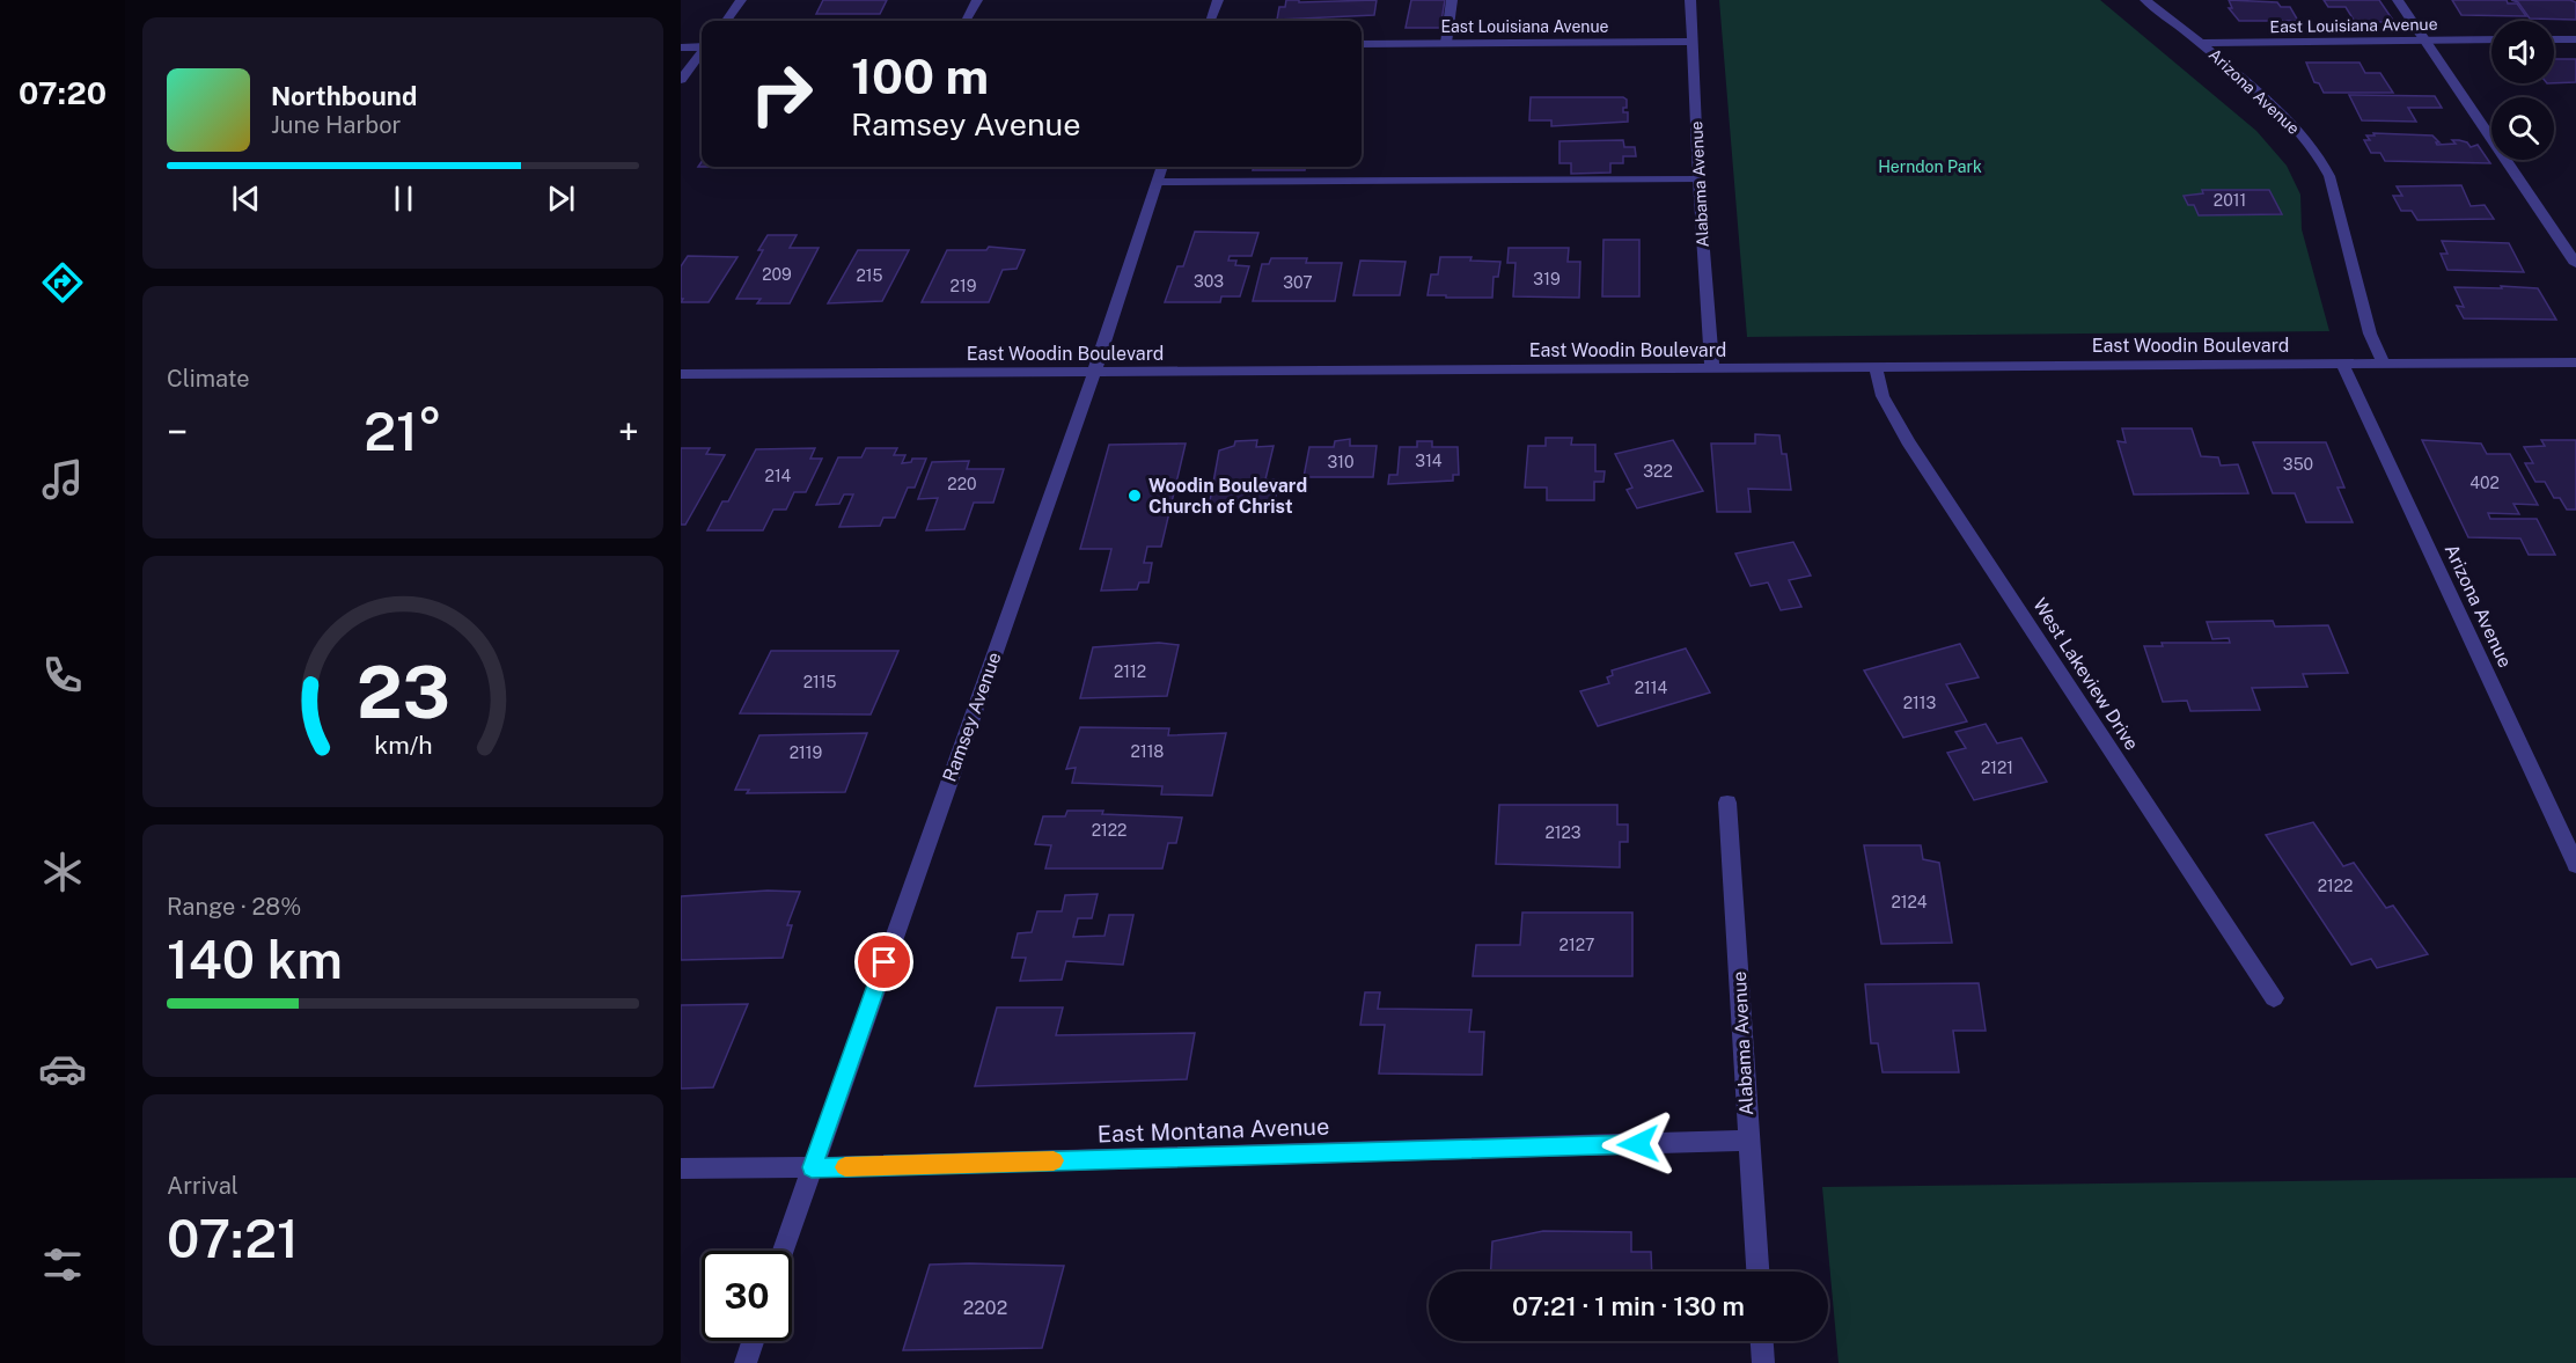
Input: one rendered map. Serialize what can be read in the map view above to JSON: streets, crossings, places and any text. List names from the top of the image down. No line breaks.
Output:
{"streets":{"street":["East Louisiana Avenue","Arizona Avenue","Alabama Avenue","East Woodin Boulevard","West Lakeview Drive","Ramsey Avenue","East Montana Avenue"]},"crossings":[["East Louisiana Avenue","Arizona Avenue"],["East Louisiana Avenue","Alabama Avenue"],["Arizona Avenue","East Woodin Boulevard"],["Alabama Avenue","East Woodin Boulevard"],["Alabama Avenue","East Montana Avenue"],["East Woodin Boulevard","West Lakeview Drive"],["East Woodin Boulevard","Ramsey Avenue"],["Ramsey Avenue","East Montana Avenue"]],"parks":["Herndon Park"],"places":["Woodin Boulevard Church of Christ"],"house_numbers":["2011","209","215","319","303","307","219","314","310","350","322","214","402","220","2112","2115","2114","2113","2118","2119","2121","2122","2123","2122","2124","2127","2202"],"page":{"tabs":"07:20","turn":["100 m","Ramsey Avenue"],"song":["Northbound","June Harbor"],"tile":["Climate",["Range · 28%","140 km"],["Arrival","07:21"]],"heat":["−","21°","+"],"limit":"30","trip":"07:21 · 1 min · 130 m","gauge":["23","km/h"]}}
